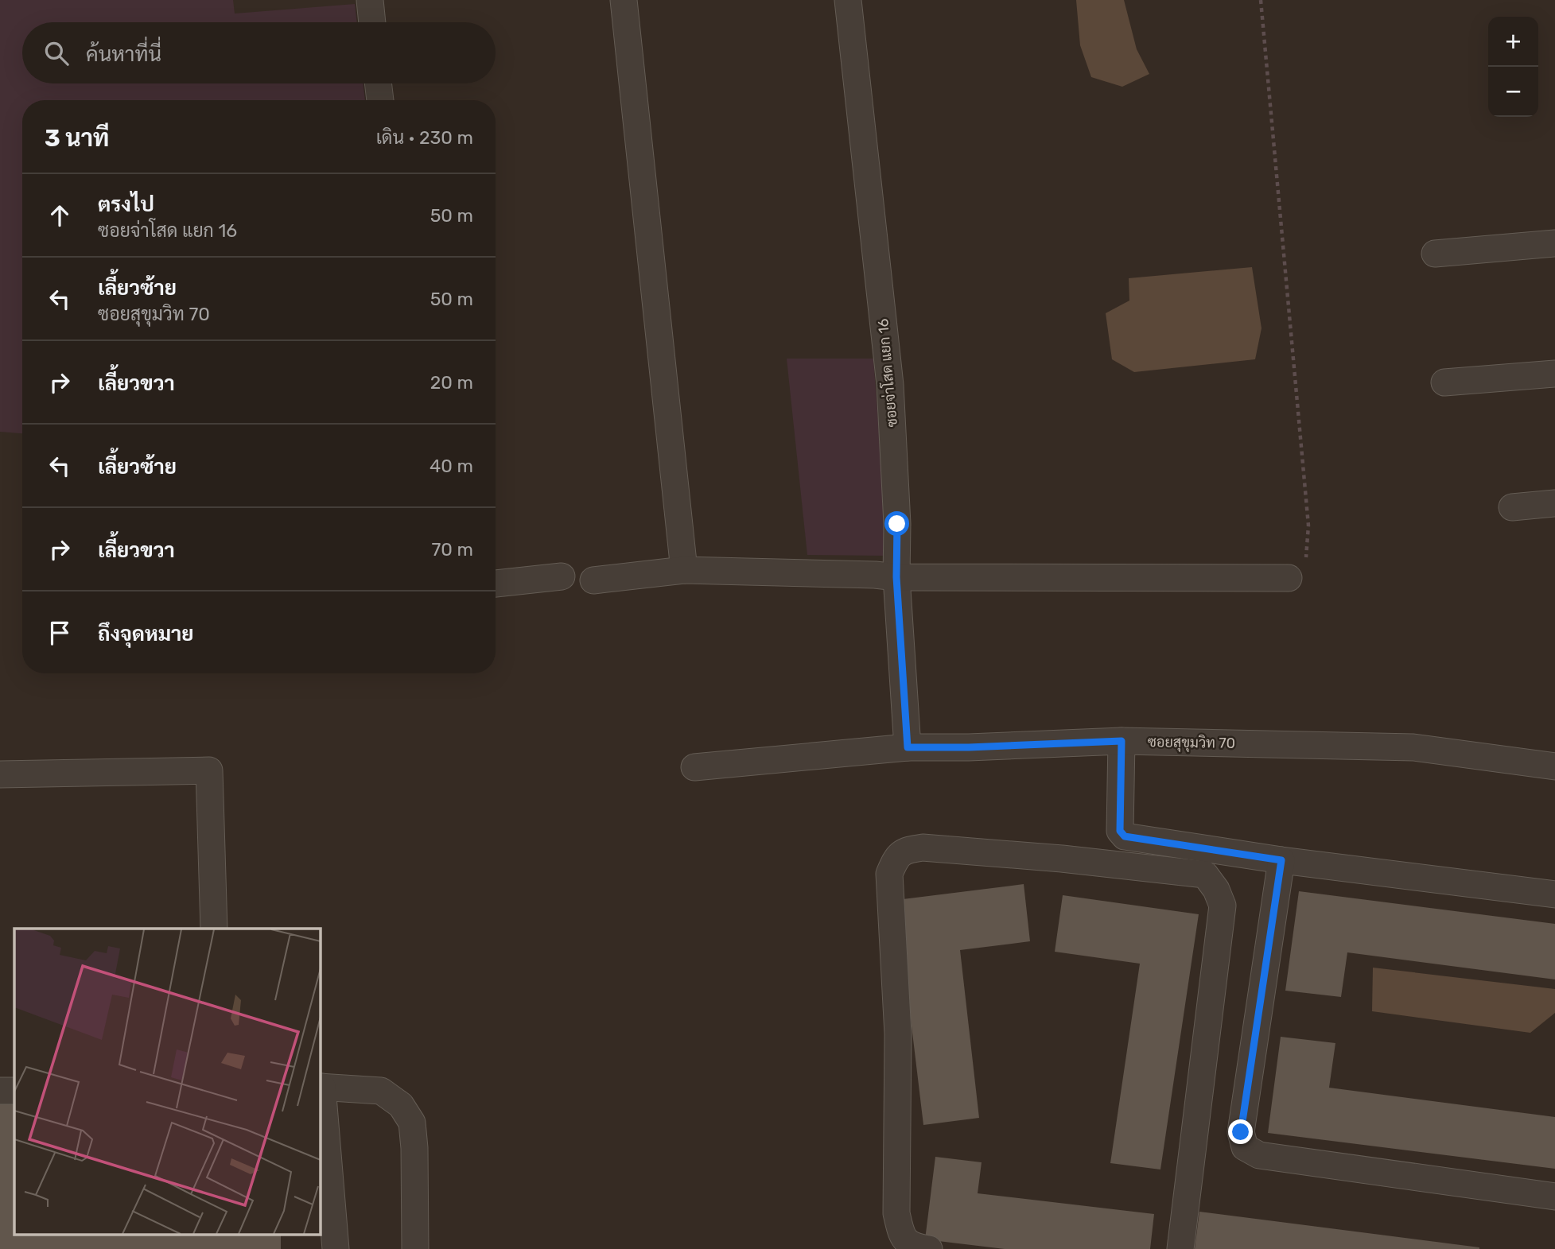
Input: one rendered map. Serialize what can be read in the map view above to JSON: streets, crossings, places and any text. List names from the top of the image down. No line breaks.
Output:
{"streets":{"street":["ซอยจ่าโสด แยก 16","ซอยสุขุมวิท 70"]},"crossings":[["ซอยจ่าโสด แยก 16","ซอยสุขุมวิท 70"]],"page":{"map_buttons":["+","−"],"search":"ค้นหาที่นี่","heading":["3 นาที","เดิน · 230 m"],"list":[["ตรงไป","ซอยจ่าโสด แยก 16","50 m"],["เลี้ยวซ้าย","ซอยสุขุมวิท 70","50 m"],["เลี้ยวขวา","20 m"],["เลี้ยวซ้าย","40 m"],["เลี้ยวขวา","70 m"],"ถึงจุดหมาย"]}}
